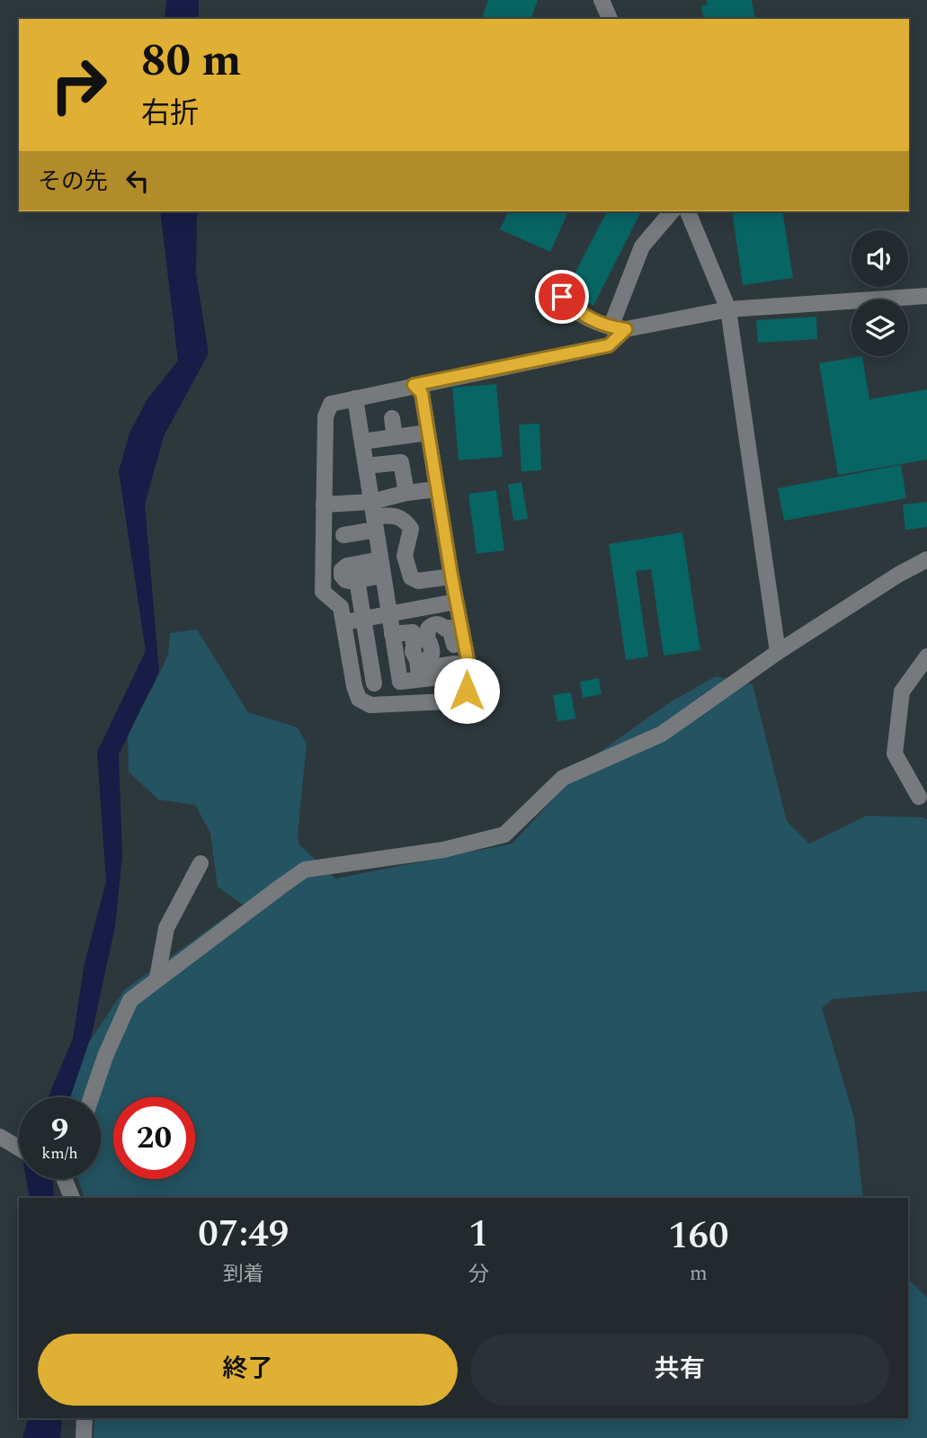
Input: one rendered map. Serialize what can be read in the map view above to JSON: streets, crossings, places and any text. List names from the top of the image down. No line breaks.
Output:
{"page":{"turn":["80 m","右折"],"then":"その先","speed":"9 km/h","limit":"20","eta":["07:49","到着","1","分","160","m"],"buttons":["終了","共有"]}}
